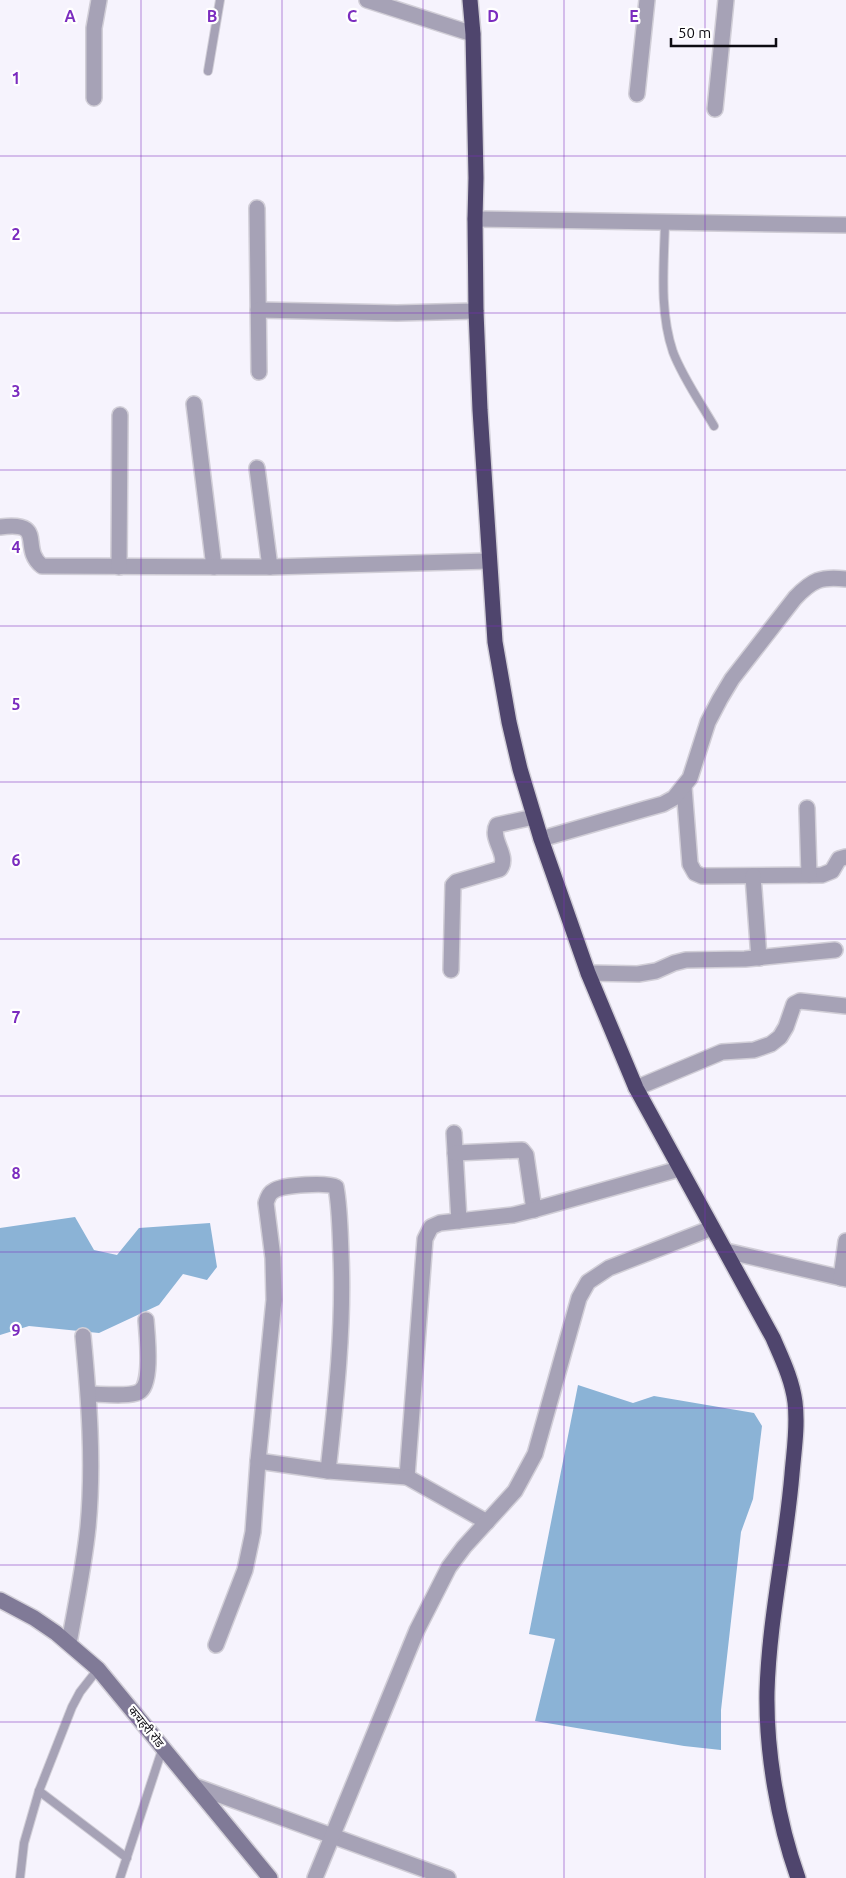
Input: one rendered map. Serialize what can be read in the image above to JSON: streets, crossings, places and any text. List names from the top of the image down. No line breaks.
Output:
{"streets":{"main road":["कचहरी रोड"]},"scale_bar":"50 m","grid":{"columns":["A","B","C","D","E"],"rows":["1","2","3","4","5","6","7","8","9"]}}
